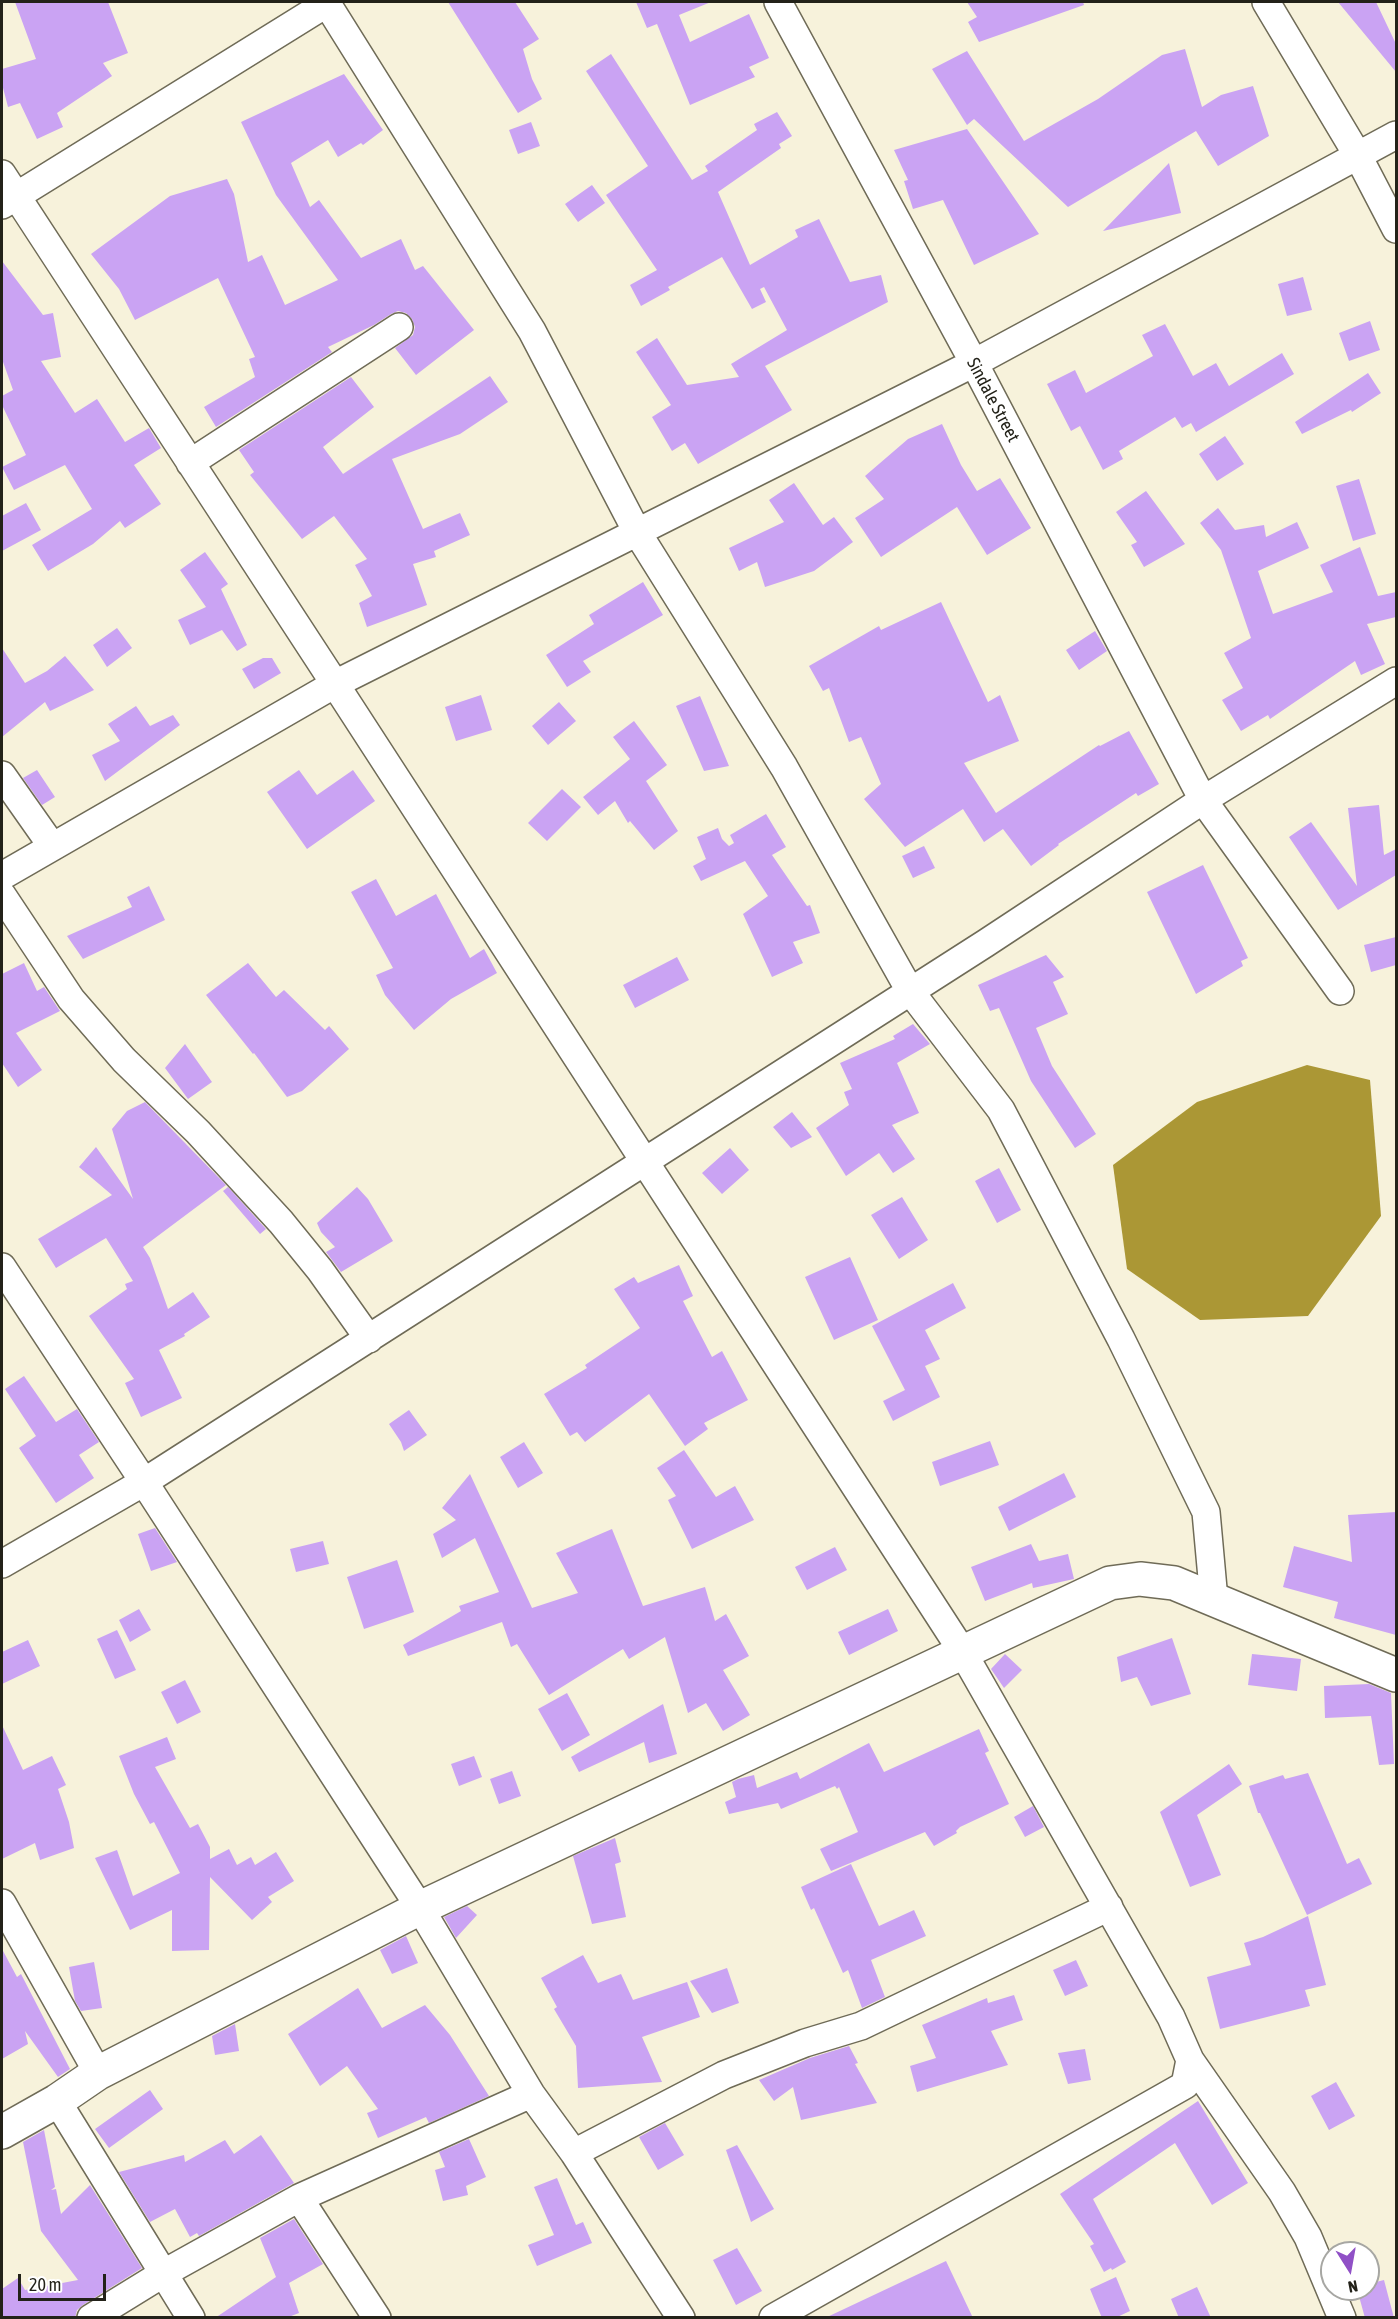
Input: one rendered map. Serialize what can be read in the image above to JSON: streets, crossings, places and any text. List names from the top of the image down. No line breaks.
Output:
{"streets":{"street":["Sindale Street"]},"scale_bar":"20 m","north":"bottom"}
